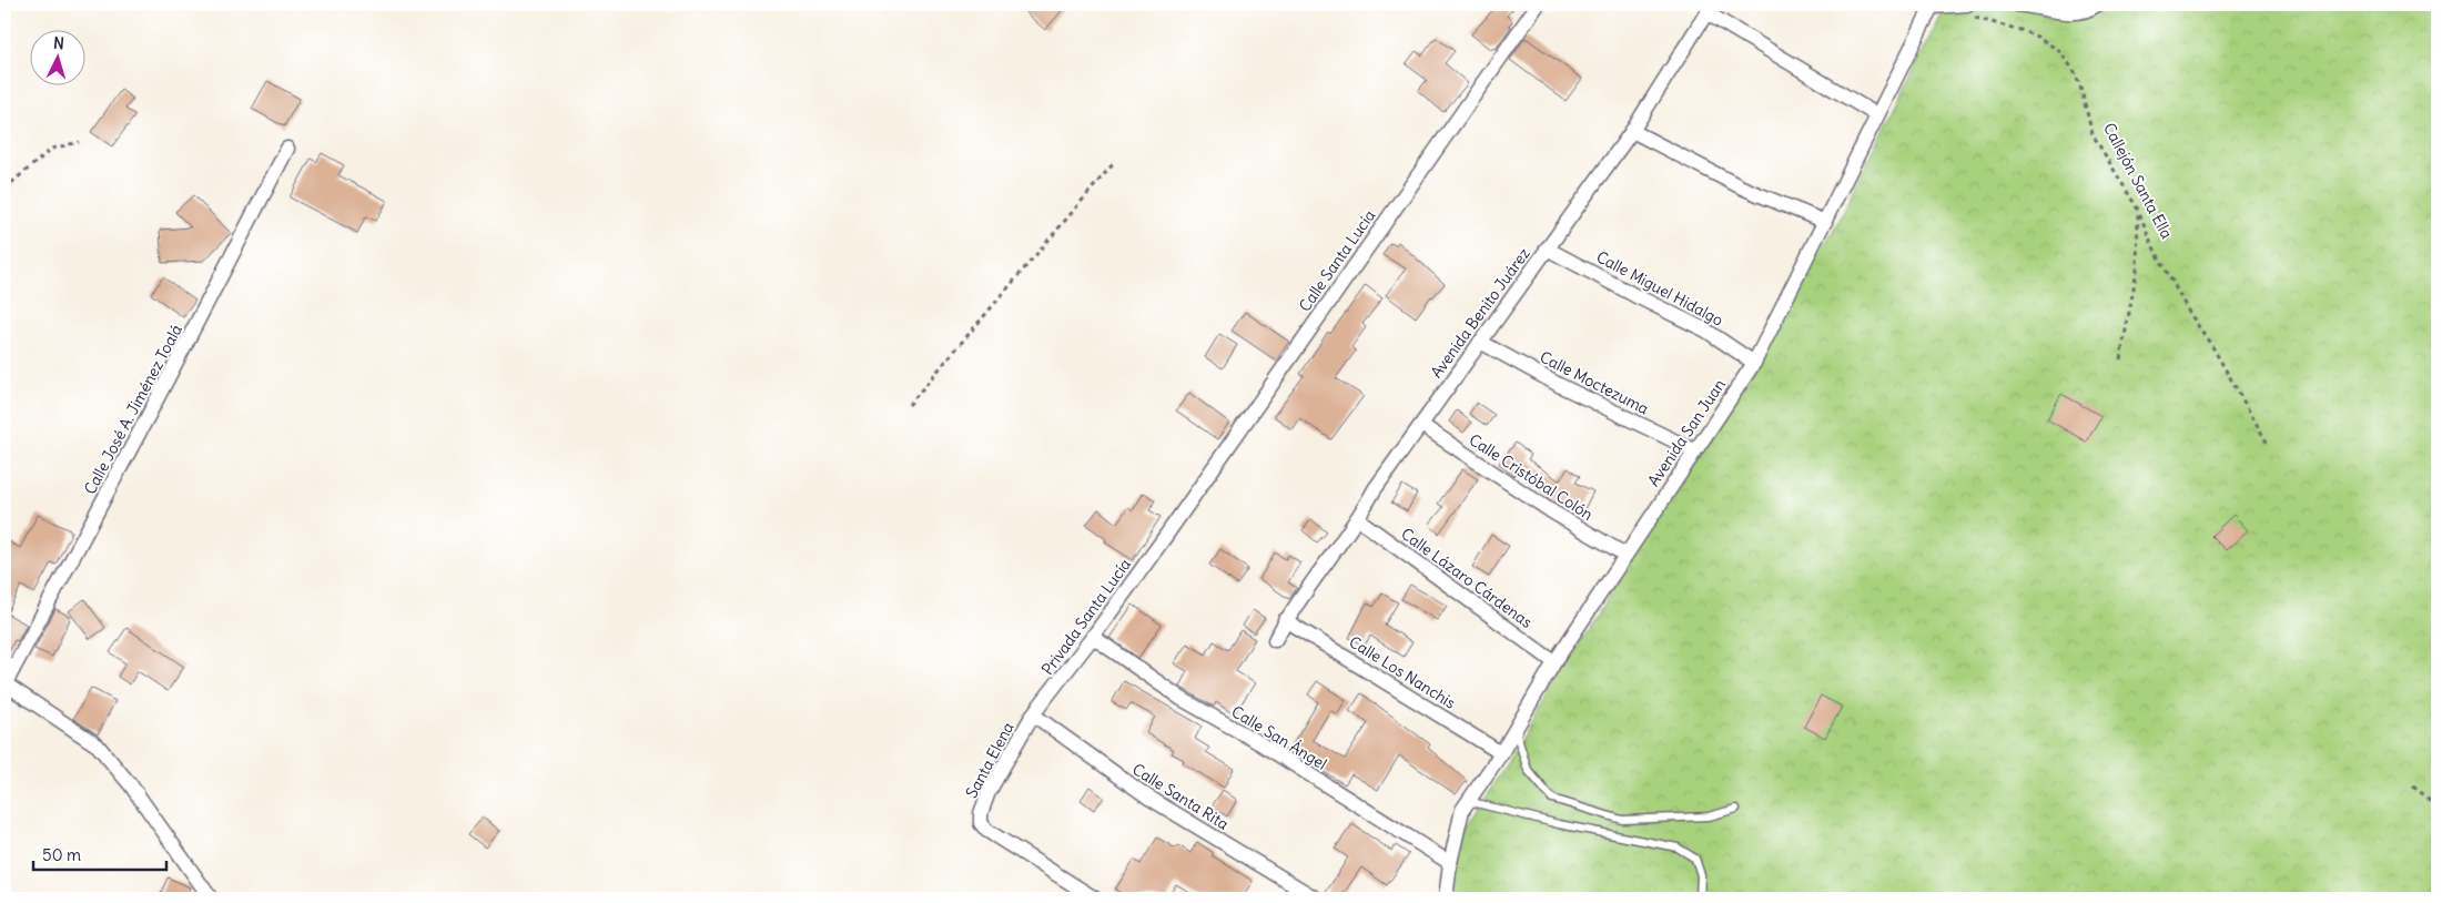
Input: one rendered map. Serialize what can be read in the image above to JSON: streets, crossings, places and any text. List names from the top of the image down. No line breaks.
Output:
{"streets":{"street":["Calle Santa Lucía","Calle Miguel Hidalgo","Avenida Benito Juárez","Calle Moctezuma","Calle José A. Jiménez Toalá","Avenida San Juan","Calle Cristóbal Colón","Calle Lázaro Cárdenas","Privada Santa Lucía","Calle Los Nanchis","Calle San Ángel","Santa Elena","Calle Santa Rita"],"path":["Callejón Santa Ella"]},"crossings":[["Calle Santa Lucía","Privada Santa Lucía"],["Calle Miguel Hidalgo","Avenida Benito Juárez"],["Calle Miguel Hidalgo","Avenida San Juan"],["Avenida Benito Juárez","Calle Moctezuma"],["Avenida Benito Juárez","Calle Cristóbal Colón"],["Avenida Benito Juárez","Calle Lázaro Cárdenas"],["Avenida Benito Juárez","Calle Los Nanchis"],["Calle Moctezuma","Avenida San Juan"],["Avenida San Juan","Calle Cristóbal Colón"],["Avenida San Juan","Calle Lázaro Cárdenas"],["Avenida San Juan","Calle Los Nanchis"],["Avenida San Juan","Calle San Ángel"],["Privada Santa Lucía","Calle San Ángel"],["Privada Santa Lucía","Santa Elena"],["Privada Santa Lucía","Calle Santa Rita"],["Santa Elena","Calle Santa Rita"]],"scale_bar":"50 m","north":"top"}
